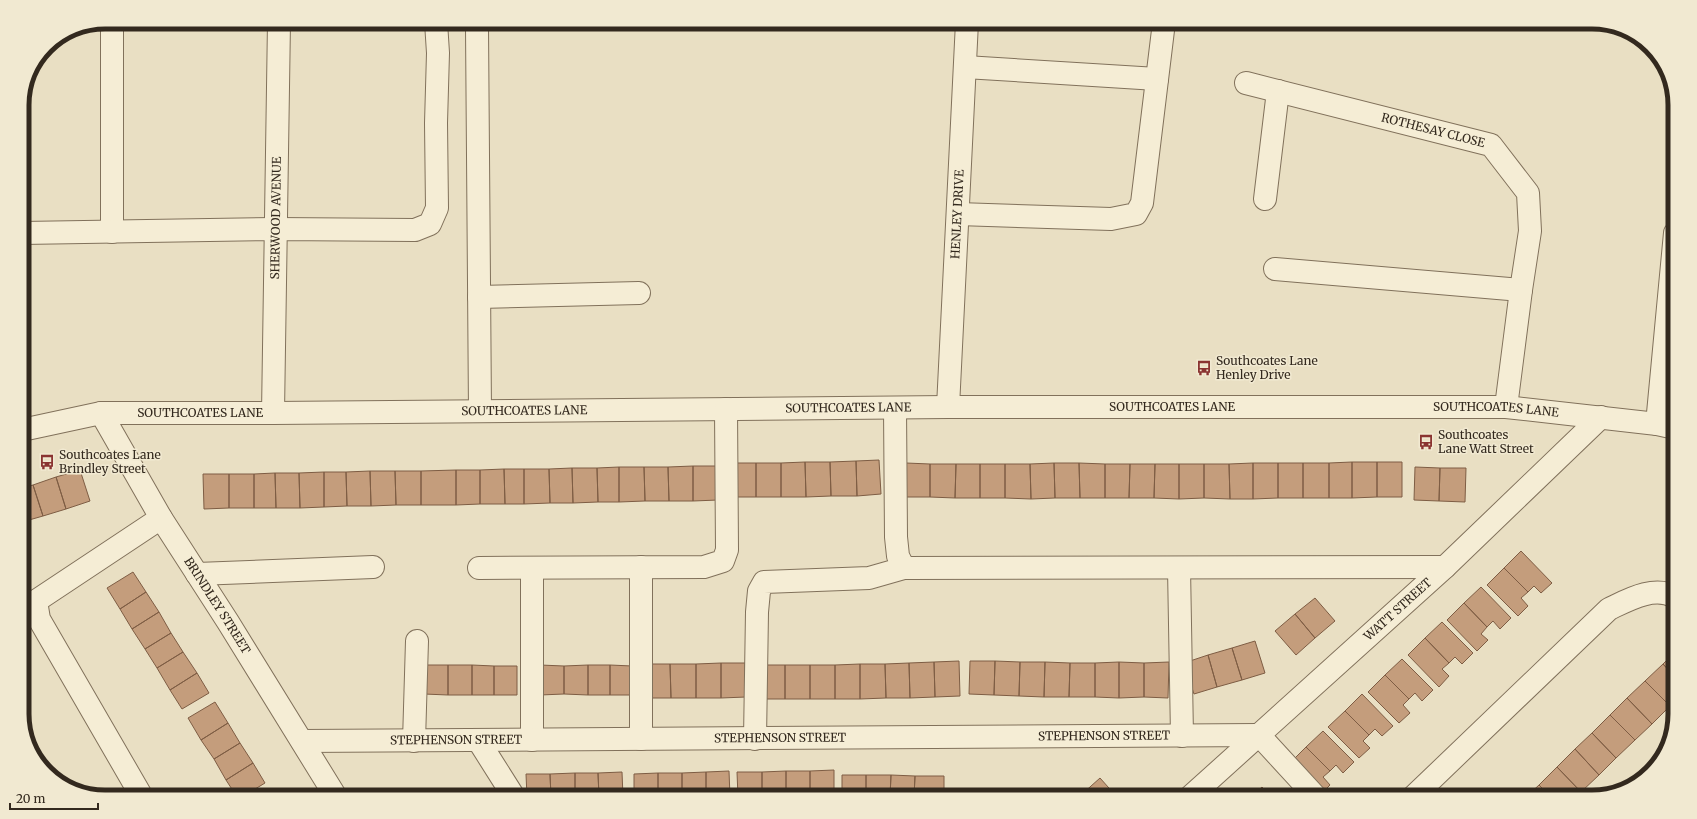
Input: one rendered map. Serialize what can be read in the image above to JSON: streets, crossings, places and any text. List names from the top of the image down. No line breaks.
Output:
{"streets":{"street":["ROTHESAY CLOSE","HENLEY DRIVE","SHERWOOD AVENUE","SOUTHCOATES LANE","BRINDLEY STREET","WATT STREET","STEPHENSON STREET"]},"crossings":[["ROTHESAY CLOSE","SOUTHCOATES LANE"],["HENLEY DRIVE","SOUTHCOATES LANE"],["SHERWOOD AVENUE","SOUTHCOATES LANE"],["SOUTHCOATES LANE","BRINDLEY STREET"],["SOUTHCOATES LANE","WATT STREET"],["BRINDLEY STREET","STEPHENSON STREET"],["WATT STREET","STEPHENSON STREET"]],"places":{"bus stop":["Southcoates Lane Henley Drive","Southcoates Lane Watt Street","Southcoates Lane Brindley Street"]},"scale_bar":"20 m"}
